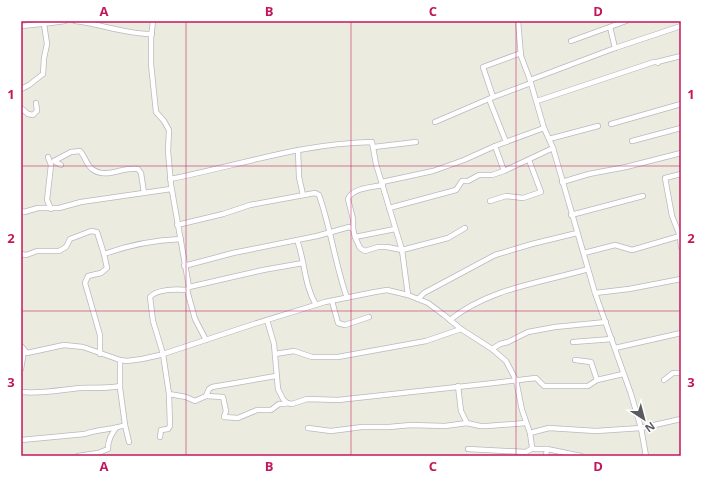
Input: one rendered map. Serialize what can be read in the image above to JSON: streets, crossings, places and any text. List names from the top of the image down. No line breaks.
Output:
{"north":"bottom right","grid":{"columns":["A","B","C","D"],"rows":["1","2","3"]}}
